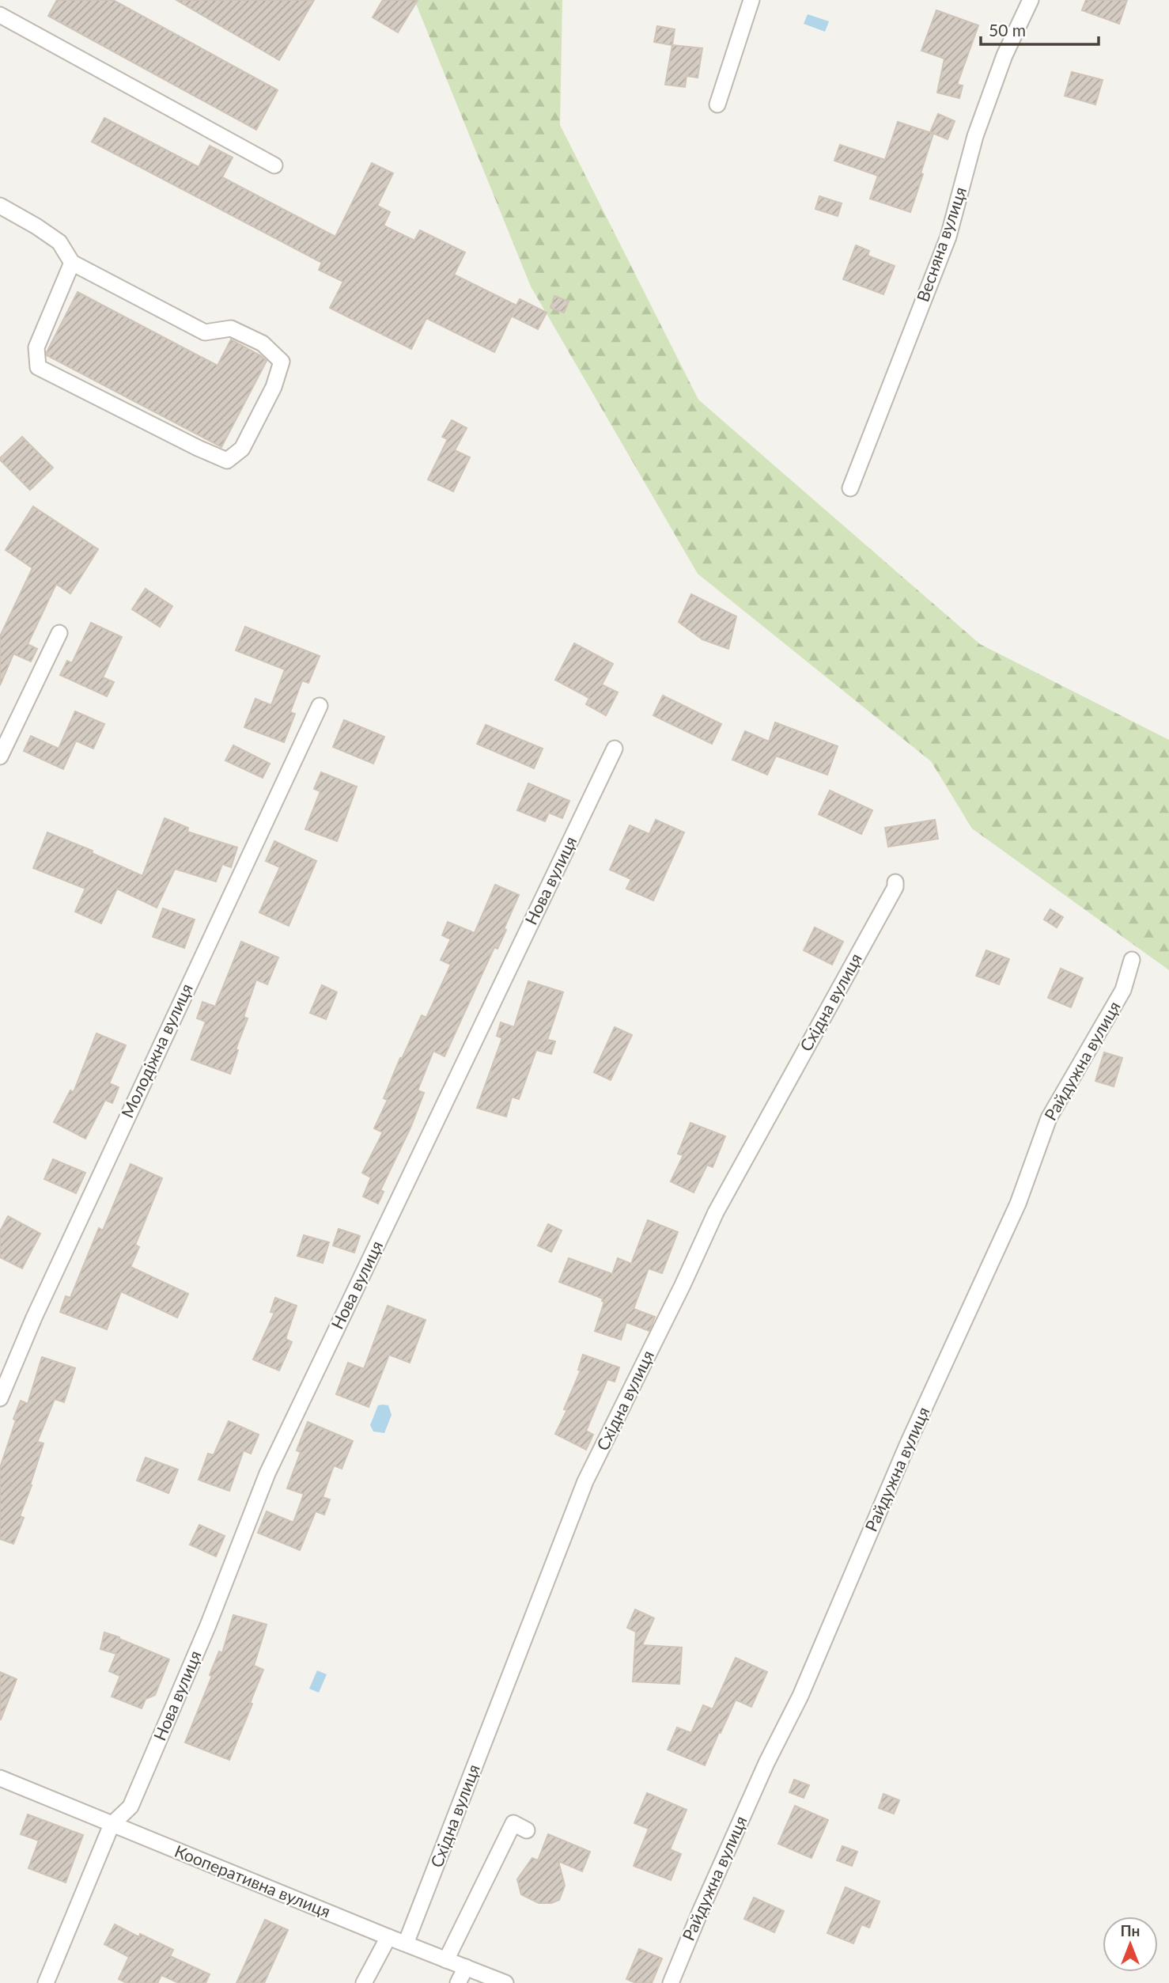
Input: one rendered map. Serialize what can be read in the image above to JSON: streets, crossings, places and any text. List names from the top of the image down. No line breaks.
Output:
{"streets":{"street":["Весняна вулиця","Нова вулиця","Східна вулиця","Молодіжна вулиця","Райдужна вулиця","Кооперативна вулиця"]},"crossings":[["Нова вулиця","Кооперативна вулиця"],["Східна вулиця","Кооперативна вулиця"]],"scale_bar":"50 m","north":"top"}
